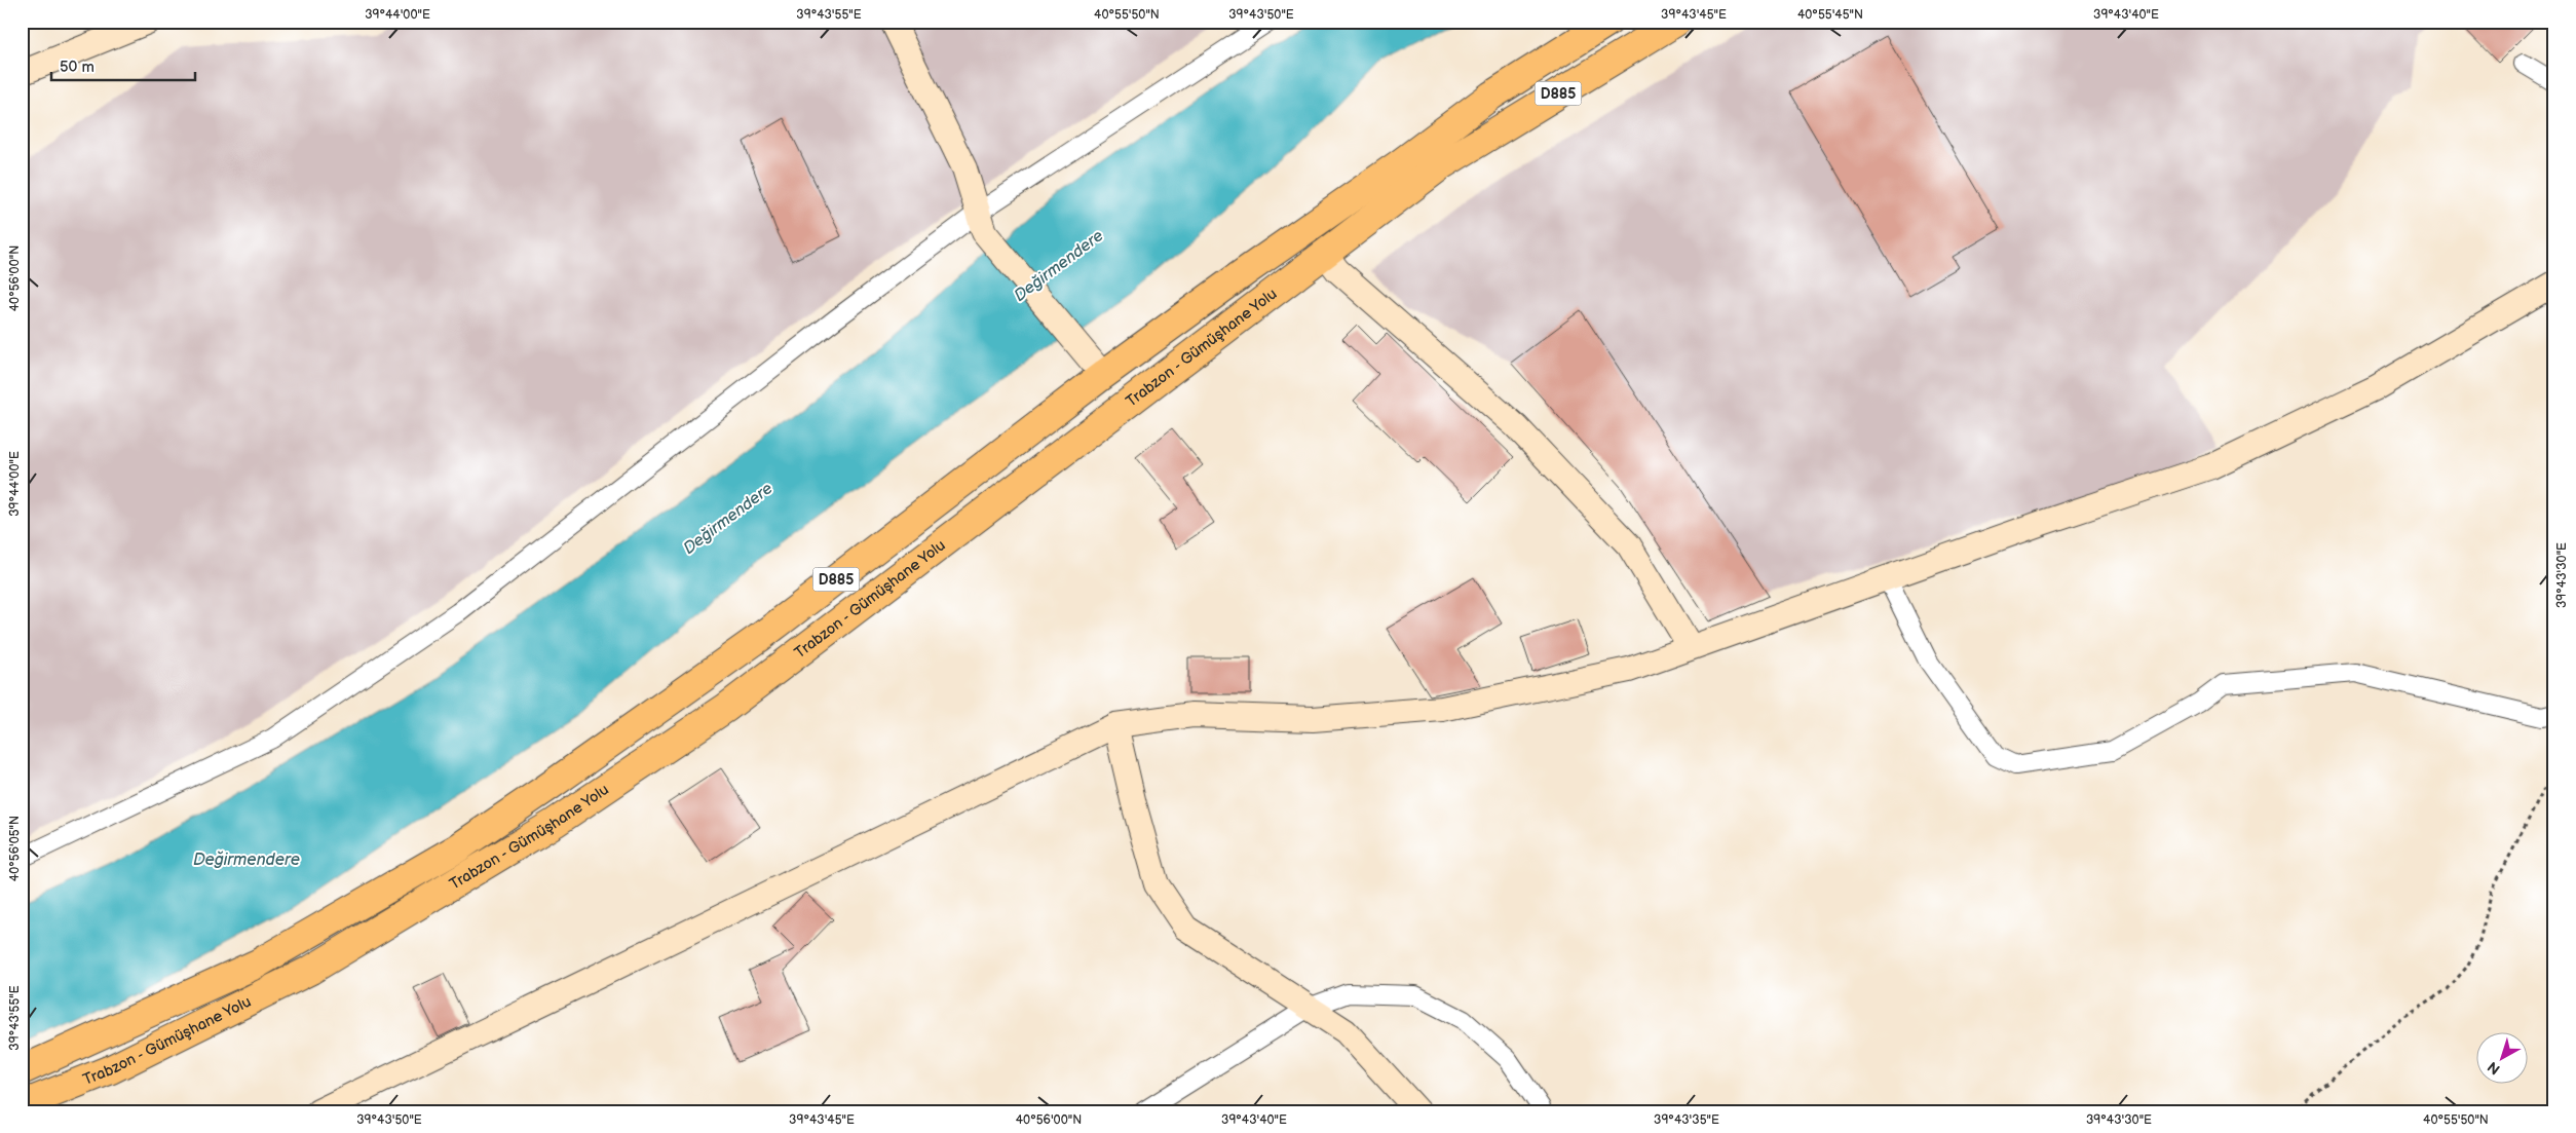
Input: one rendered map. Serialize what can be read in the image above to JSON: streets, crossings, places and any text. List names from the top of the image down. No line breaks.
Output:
{"streets":{"highway":["D885","Trabzon - Gümüşhane Yolu"]},"water":["Değirmendere"],"scale_bar":"50 m","north":"bottom left","coordinates":["39°44'00\"E","39°43'55\"E","40°55'50\"N","39°43'50\"E","39°43'45\"E","40°55'45\"N","39°43'40\"E","40°56'00\"N","39°43'30\"E","40°56'05\"N","39°43'35\"E"]}
